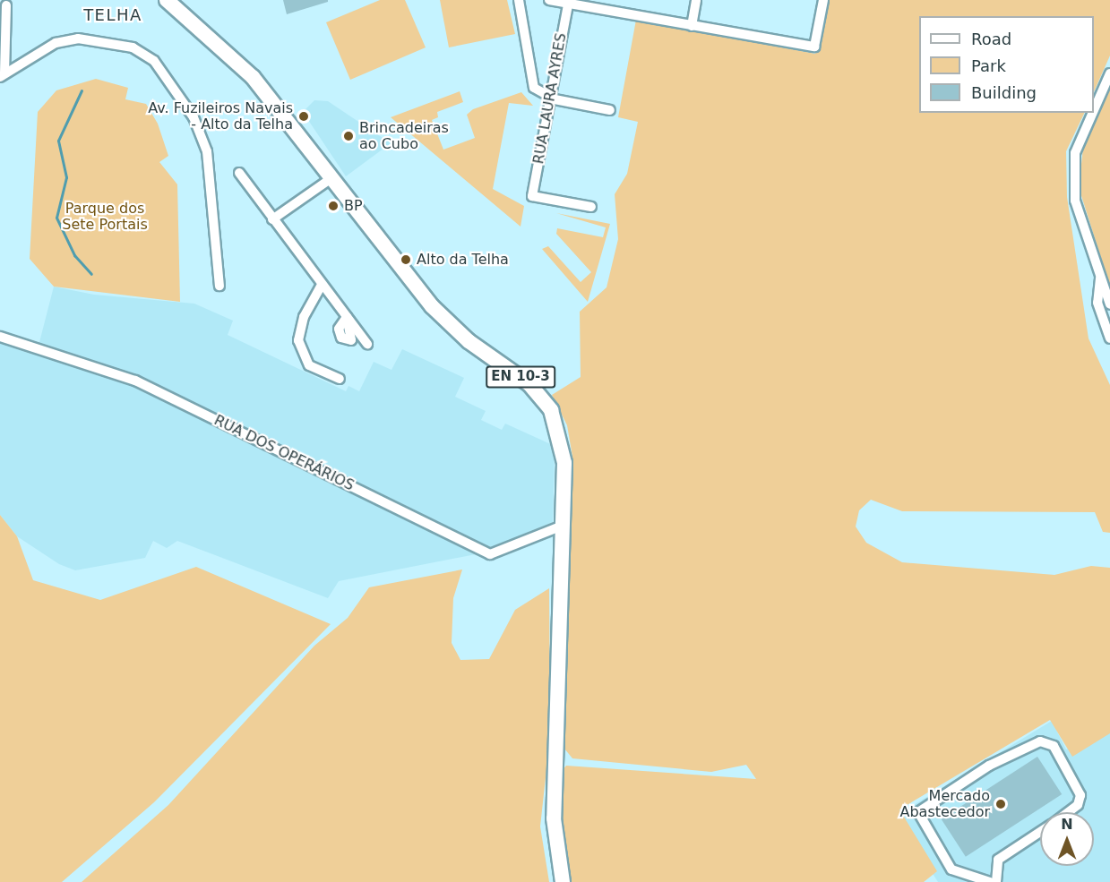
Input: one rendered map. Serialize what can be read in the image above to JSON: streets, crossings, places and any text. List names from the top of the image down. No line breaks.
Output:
{"streets":{"main road":["EN 10-3"],"street":["RUA LAURA AYRES","RUA DOS OPERÁRIOS"]},"crossings":[["EN 10-3","RUA DOS OPERÁRIOS"]],"districts":["TELHA"],"parks":["Parque dos Sete Portais"],"places":["Av. Fuzileiros Navais - Alto da Telha","Brincadeiras ao Cubo","BP","Alto da Telha","Mercado Abastecedor"],"legend":["Road","Park","Building"],"north":"top"}
